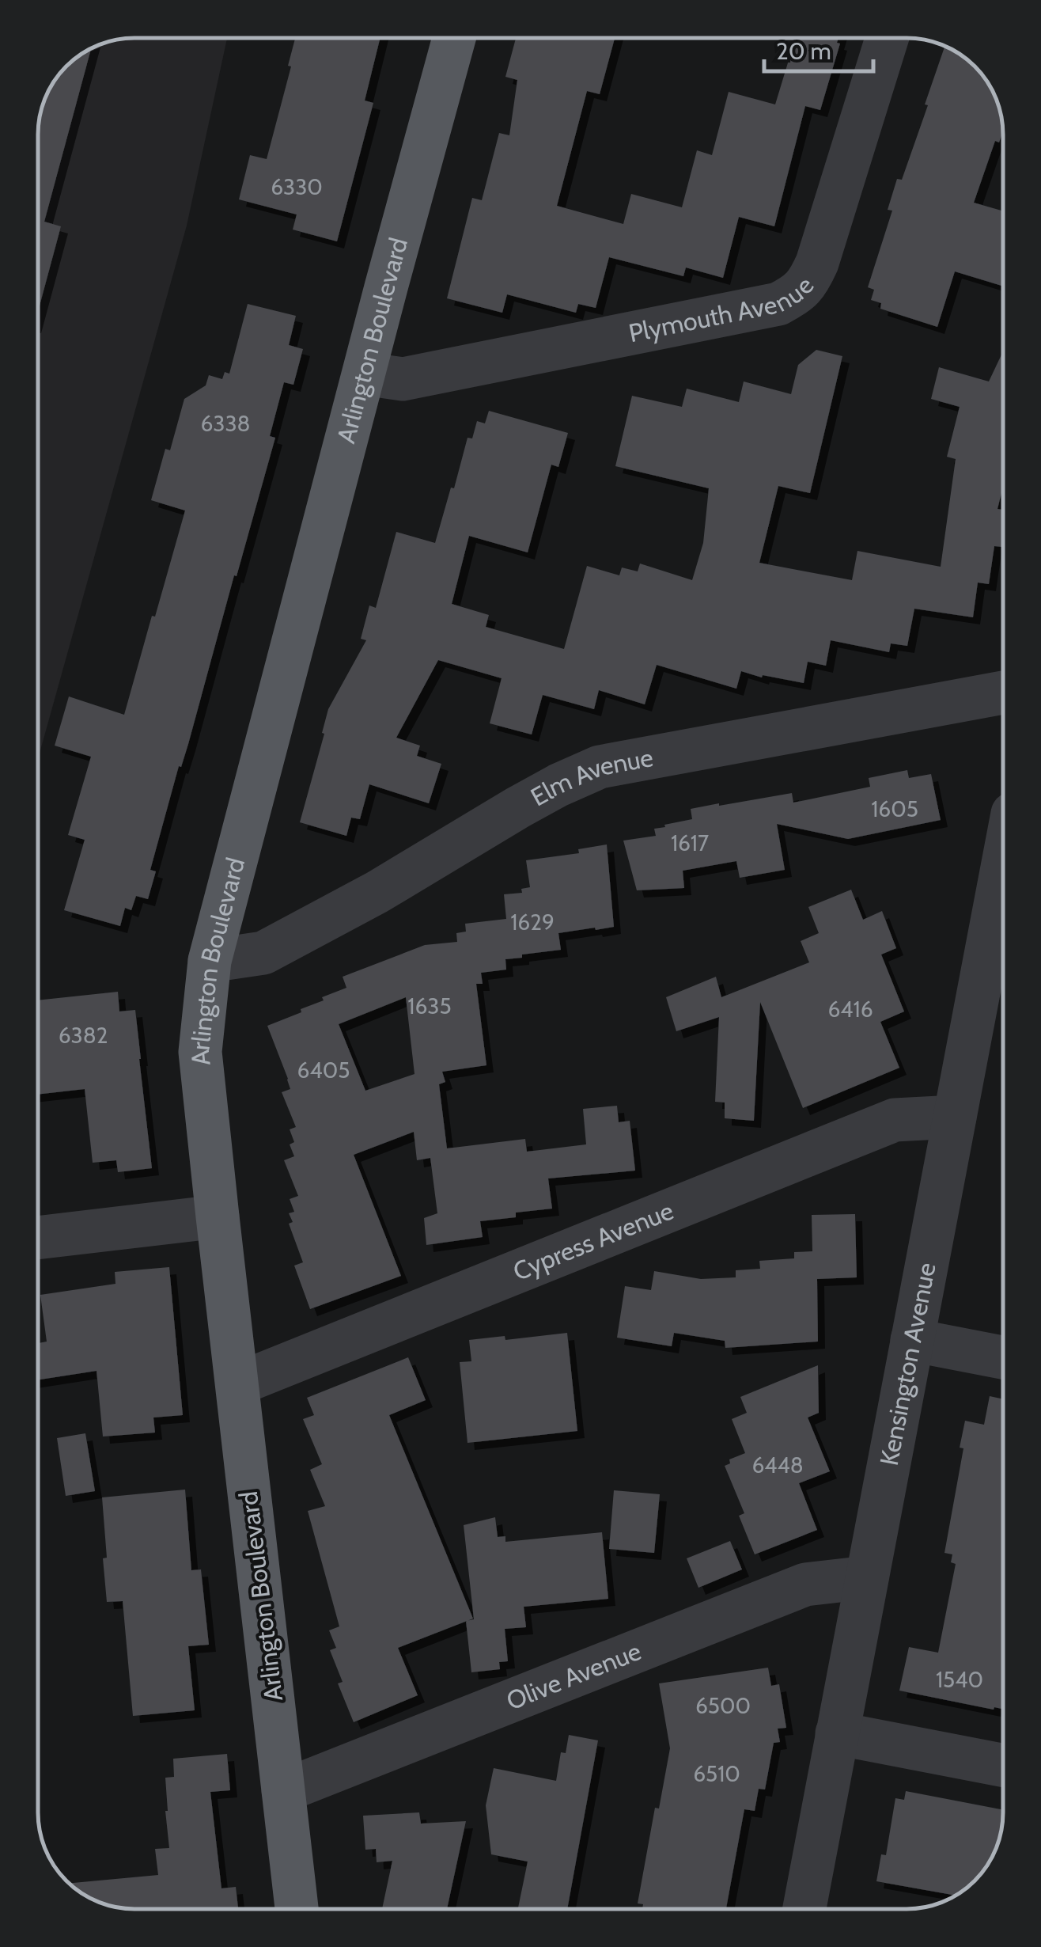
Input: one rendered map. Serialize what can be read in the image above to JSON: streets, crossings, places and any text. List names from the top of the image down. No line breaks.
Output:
{"streets":{"main road":["Arlington Boulevard"],"street":["Plymouth Avenue","Elm Avenue","Cypress Avenue","Kensington Avenue","Olive Avenue"]},"crossings":[["Plymouth Avenue","Arlington Boulevard"],["Arlington Boulevard","Elm Avenue"],["Arlington Boulevard","Cypress Avenue"],["Arlington Boulevard","Olive Avenue"],["Cypress Avenue","Kensington Avenue"],["Kensington Avenue","Olive Avenue"]],"house_numbers":["6330","6338","1605","1617","1629","1635","6416","6382","6405","6448","1540","6500","6510"],"scale_bar":"20 m"}
